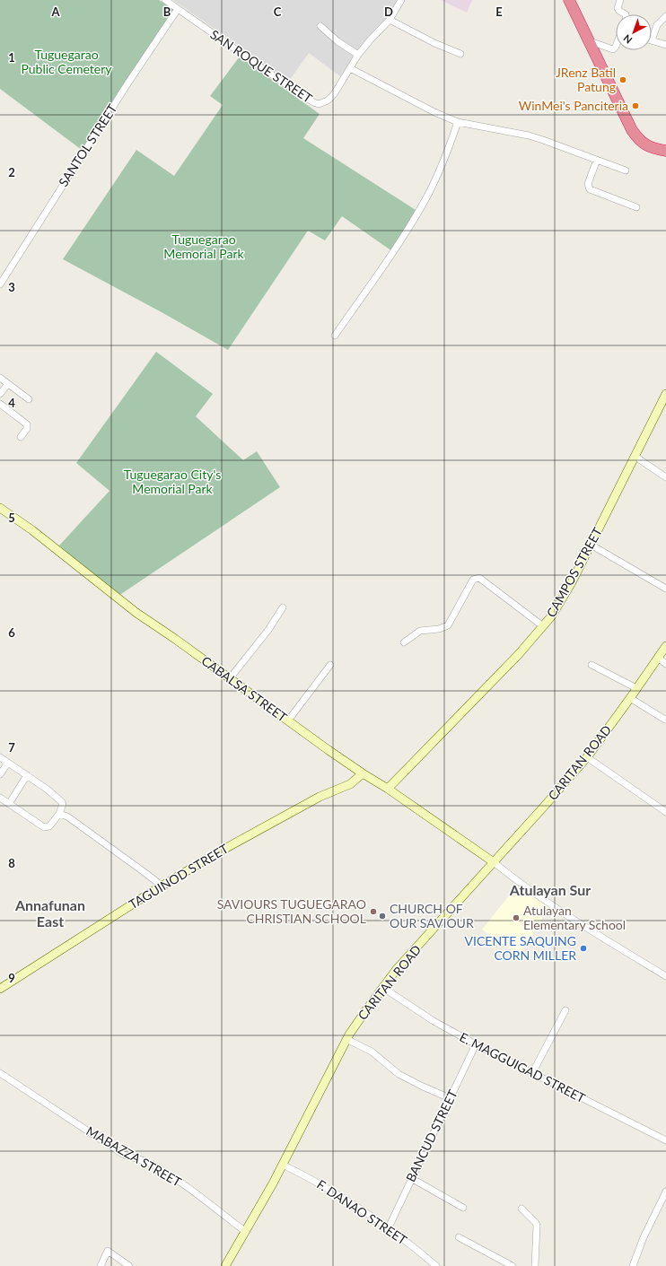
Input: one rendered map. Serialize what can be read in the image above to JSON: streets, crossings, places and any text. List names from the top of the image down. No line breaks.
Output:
{"streets":{"street":["SAN ROQUE STREET","SANTOL STREET","CAMPOS STREET","CABALSA STREET","CARITAN ROAD","TAGUINOD STREET","E. MAGGUIGAD STREET","BANCUD STREET","MABAZZA STREET","F. DANAO STREET"]},"crossings":[["SAN ROQUE STREET","SANTOL STREET"],["CAMPOS STREET","CABALSA STREET"],["CABALSA STREET","CARITAN ROAD"],["CABALSA STREET","TAGUINOD STREET"],["CARITAN ROAD","E. MAGGUIGAD STREET"],["CARITAN ROAD","MABAZZA STREET"],["CARITAN ROAD","F. DANAO STREET"],["E. MAGGUIGAD STREET","BANCUD STREET"],["BANCUD STREET","F. DANAO STREET"]],"districts":["Atulayan Sur","Annafunan East"],"parks":["Tuguegarao Public Cemetery","Tuguegarao Memorial Park","Tuguegarao City's Memorial Park"],"places":["JRenz Batil Patung","WinMei's Panciteria","SAVIOURS TUGUEGARAO CHRISTIAN SCHOOL","CHURCH OF OUR SAVIOUR","Atulayan Elementary School","VICENTE SAQUING CORN MILLER"],"north":"bottom left","grid":{"columns":["A","B","C","D","E"],"rows":["1","2","3","4","5","6","7","8","9"]}}
